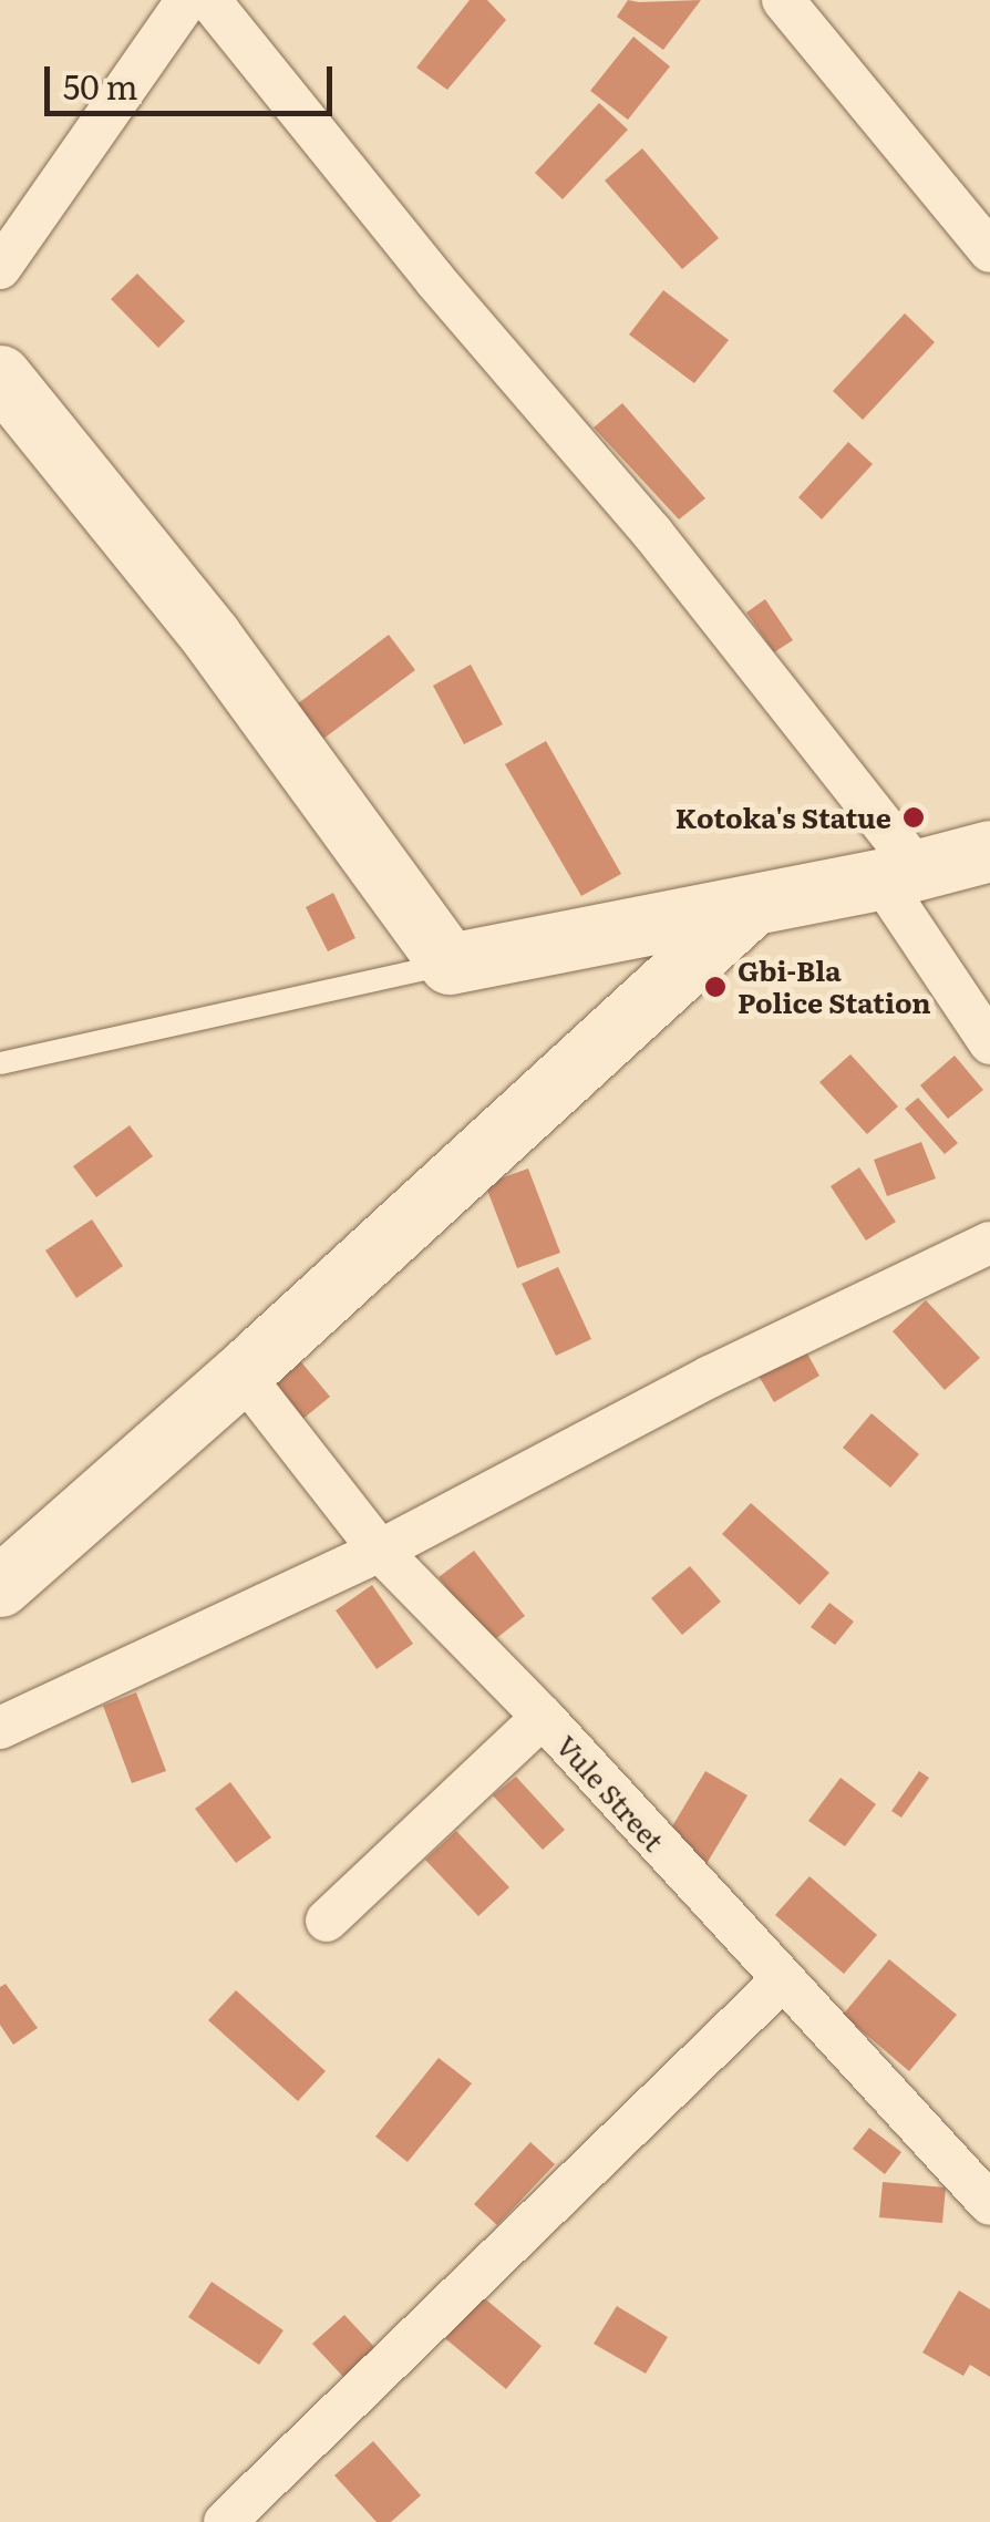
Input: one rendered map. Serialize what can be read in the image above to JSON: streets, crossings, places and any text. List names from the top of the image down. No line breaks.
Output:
{"streets":{"street":["Vule Street"]},"places":["Kotoka's Statue","Gbi-Bla Police Station"],"scale_bar":"50 m"}
